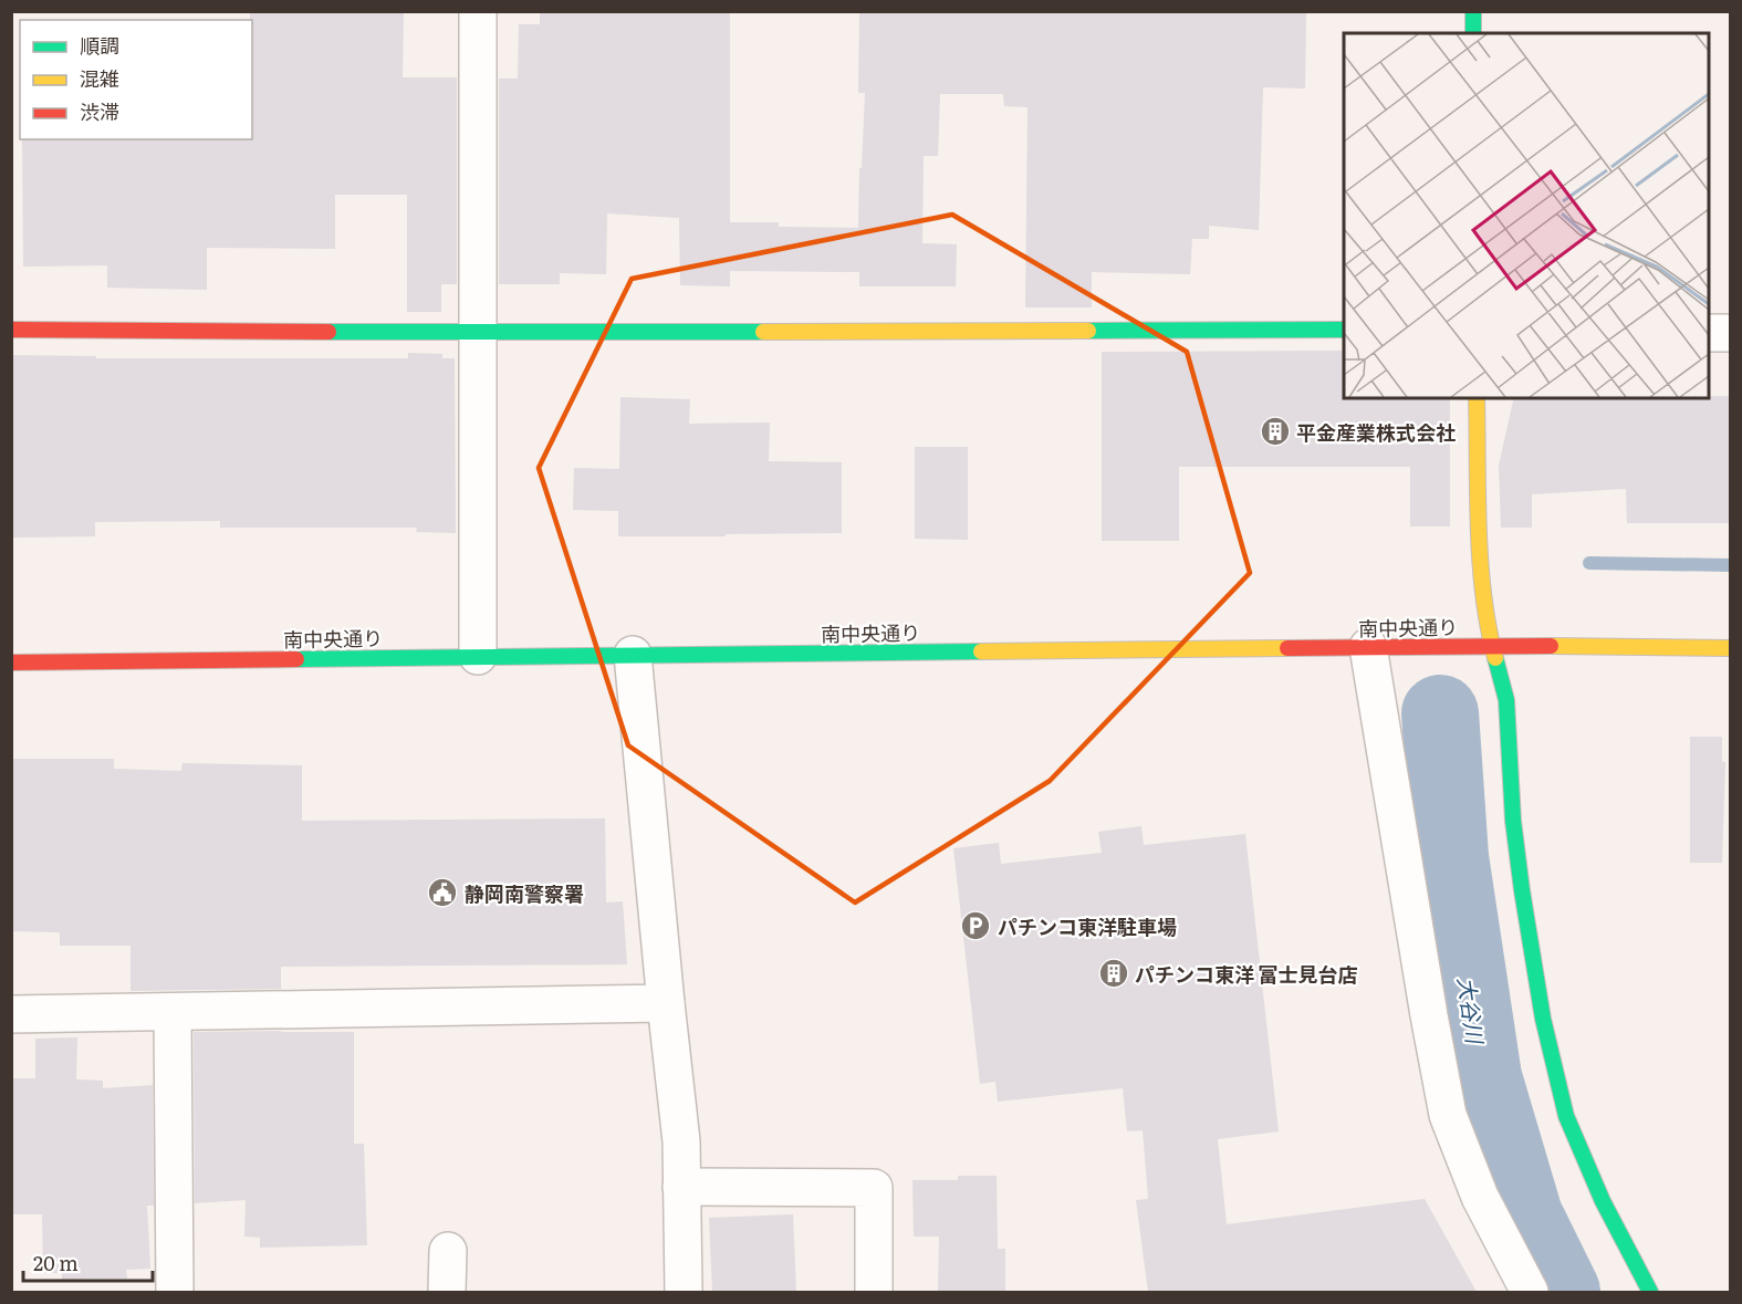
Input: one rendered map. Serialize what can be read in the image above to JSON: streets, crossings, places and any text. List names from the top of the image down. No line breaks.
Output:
{"streets":{"street":["南中央通り"]},"water":["大谷川"],"places":{"building":["平金産業株式会社","パチンコ東洋 富士見台店"],"public building":["静岡南警察署"],"parking":["パチンコ東洋駐車場"]},"legend":["順調","混雑","渋滞"],"scale_bar":"20 m"}
